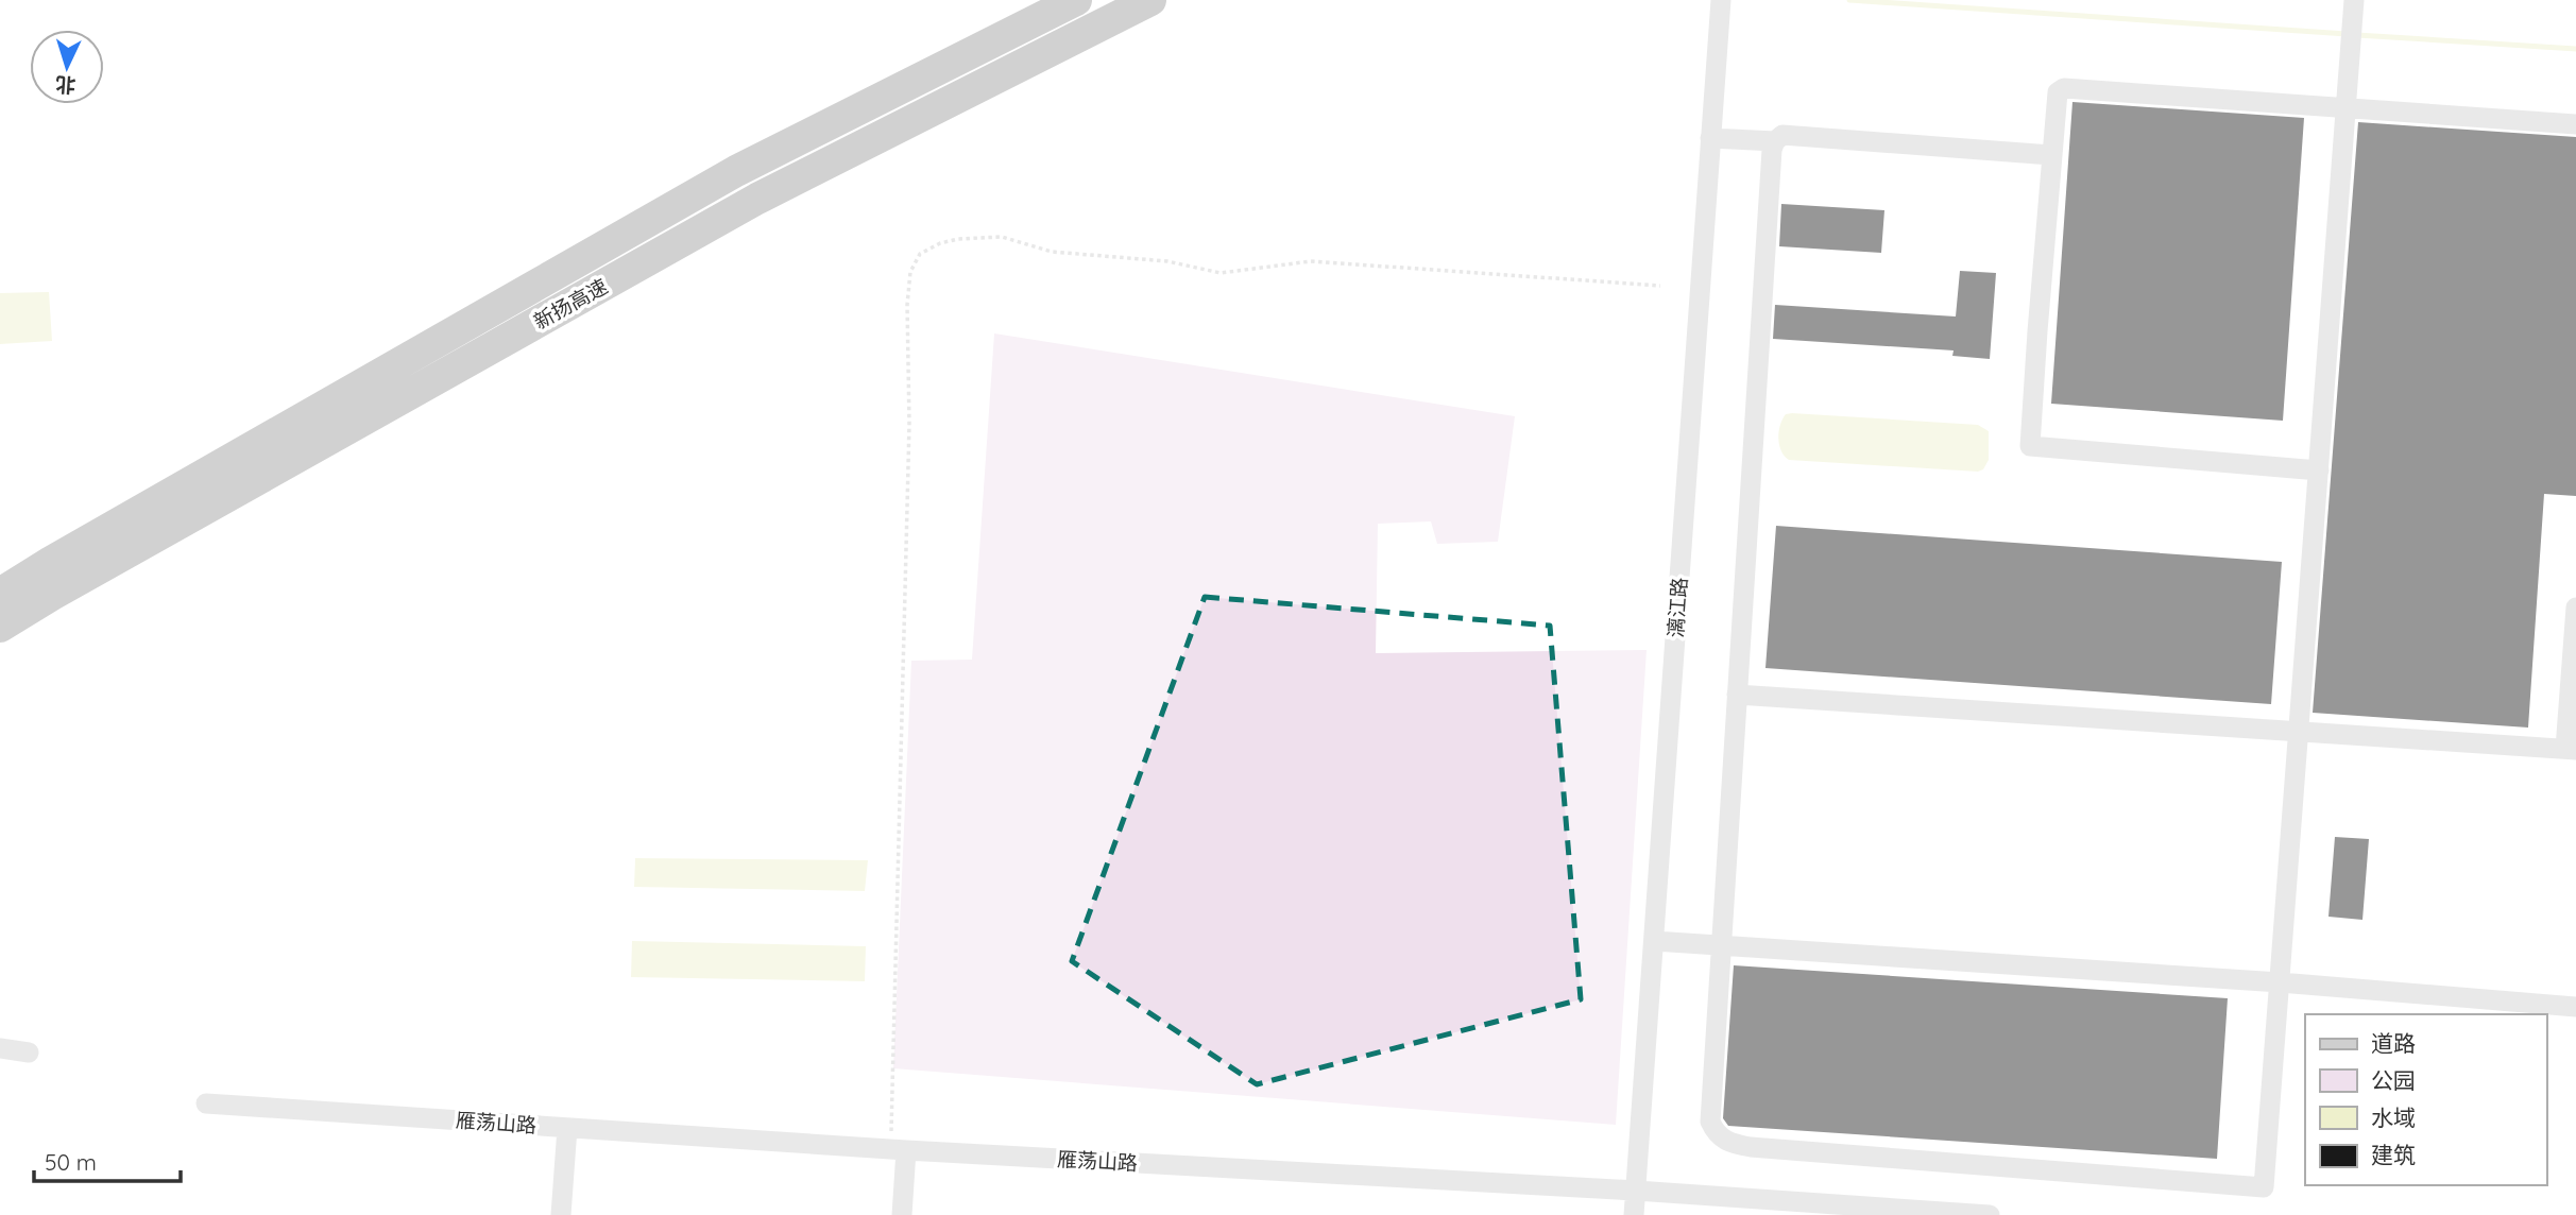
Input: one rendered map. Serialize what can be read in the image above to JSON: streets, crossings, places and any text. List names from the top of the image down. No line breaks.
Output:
{"streets":{"highway":["新扬高速"],"street":["漓江路","雁荡山路"]},"crossings":[["漓江路","雁荡山路"]],"legend":["道路","公园","水域","建筑"],"scale_bar":"50 m","north":"bottom"}
